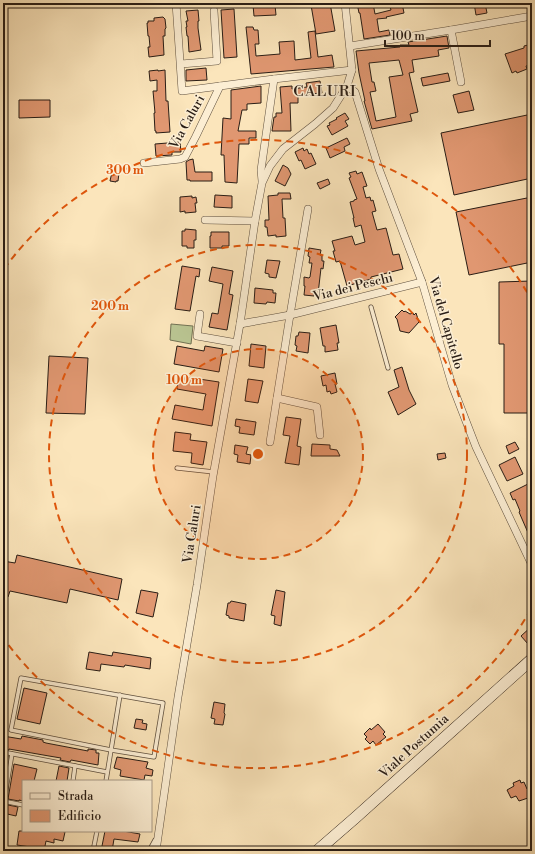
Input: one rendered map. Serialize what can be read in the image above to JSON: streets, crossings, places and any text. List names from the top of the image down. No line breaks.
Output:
{"streets":{"main road":["Viale Postumia"],"street":["Via Caluri","Via dei Peschi","Via del Capitello"]},"crossings":[["Via Caluri","Via dei Peschi"],["Via Caluri","Via del Capitello"],["Via dei Peschi","Via del Capitello"]],"districts":["CALURI"],"legend":["Strada","Edificio"],"scale_bar":"100 m","rings":["300 m","200 m","100 m"]}
